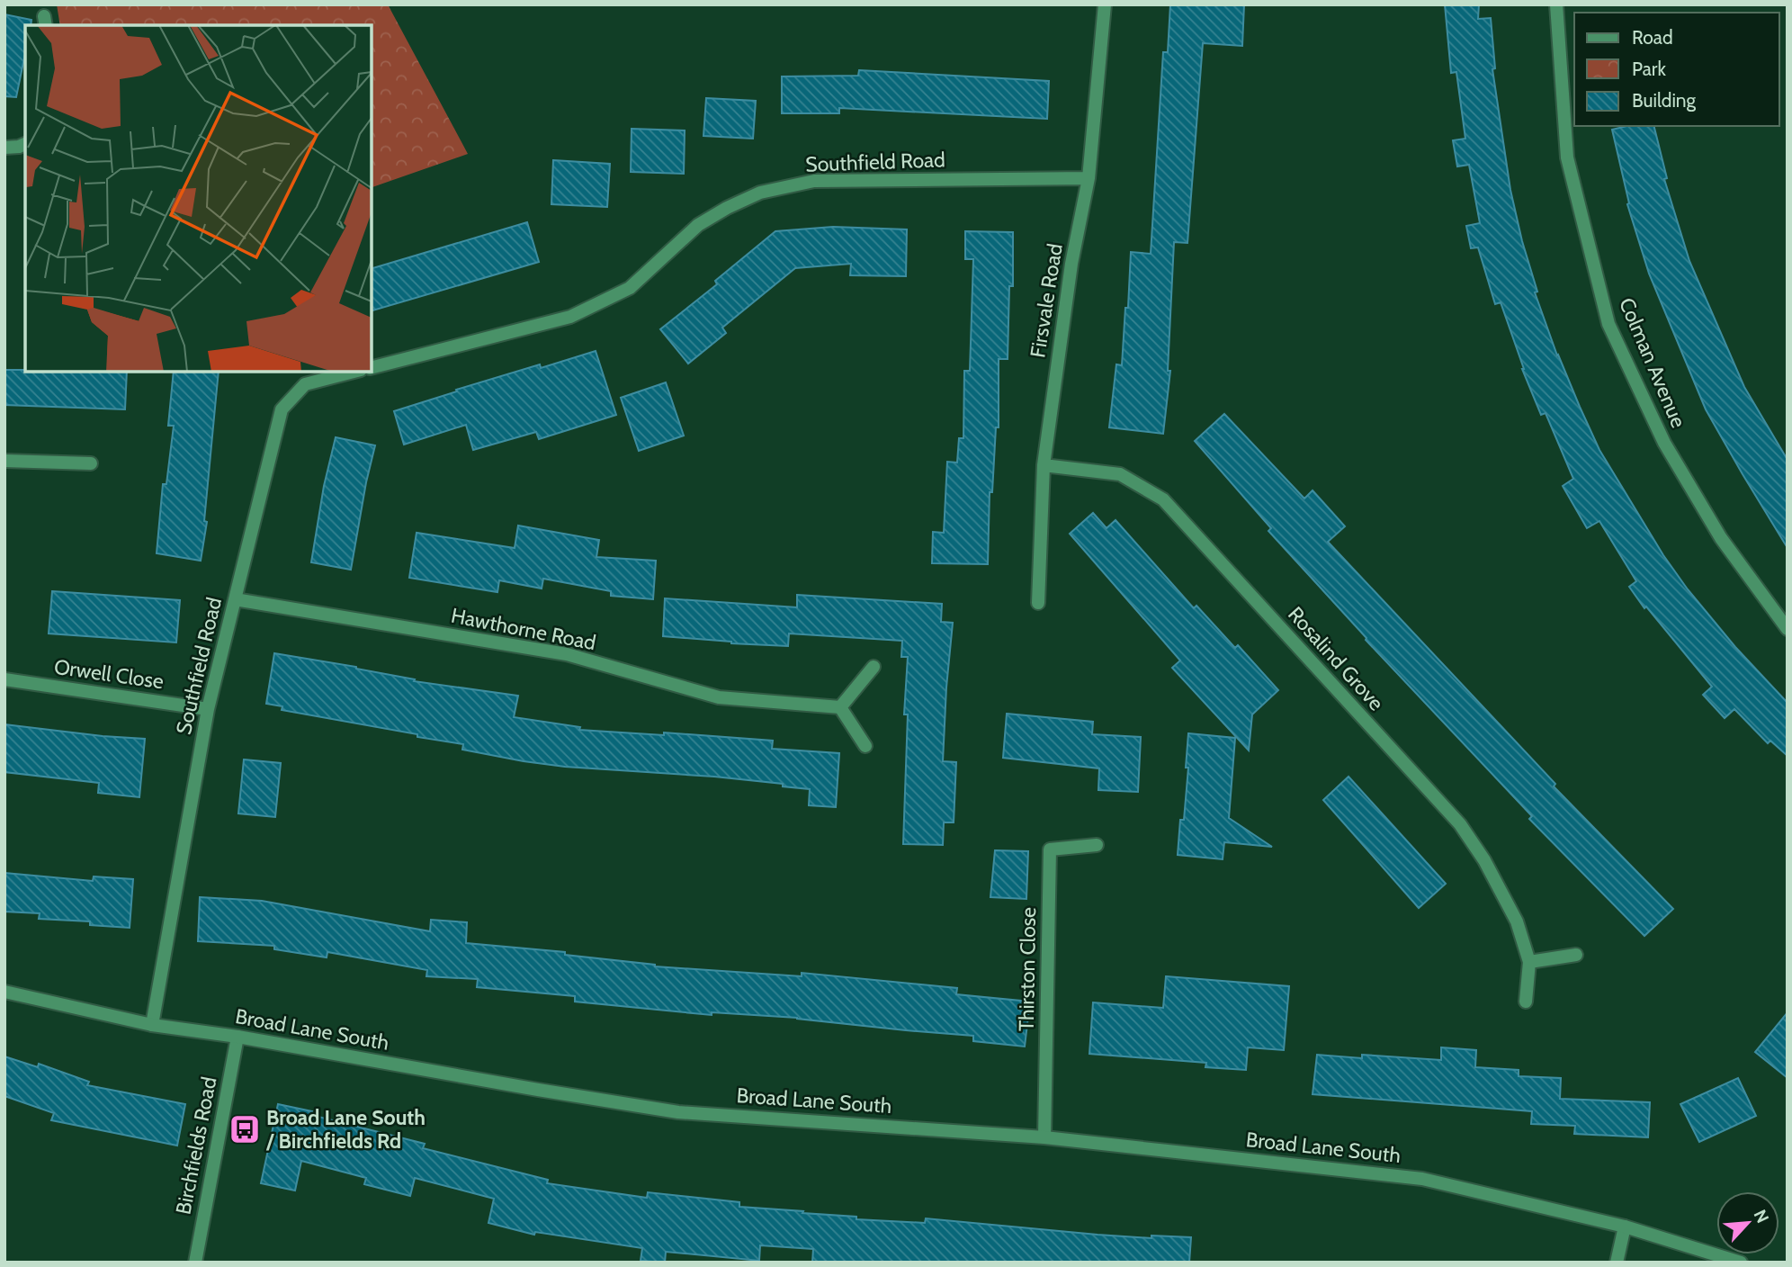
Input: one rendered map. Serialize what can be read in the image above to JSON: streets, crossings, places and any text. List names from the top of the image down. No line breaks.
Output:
{"streets":{"street":["Southfield Road","Firsvale Road","Colman Avenue","Hawthorne Road","Rosalind Grove","Orwell Close","Thirston Close","Broad Lane South","Birchfields Road"]},"crossings":[["Southfield Road","Firsvale Road"],["Southfield Road","Hawthorne Road"],["Southfield Road","Orwell Close"],["Southfield Road","Broad Lane South"],["Firsvale Road","Rosalind Grove"],["Thirston Close","Broad Lane South"],["Broad Lane South","Birchfields Road"]],"places":{"bus stop":["Broad Lane South / Birchfields Rd"]},"legend":["Road","Park","Building"],"north":"top right"}
